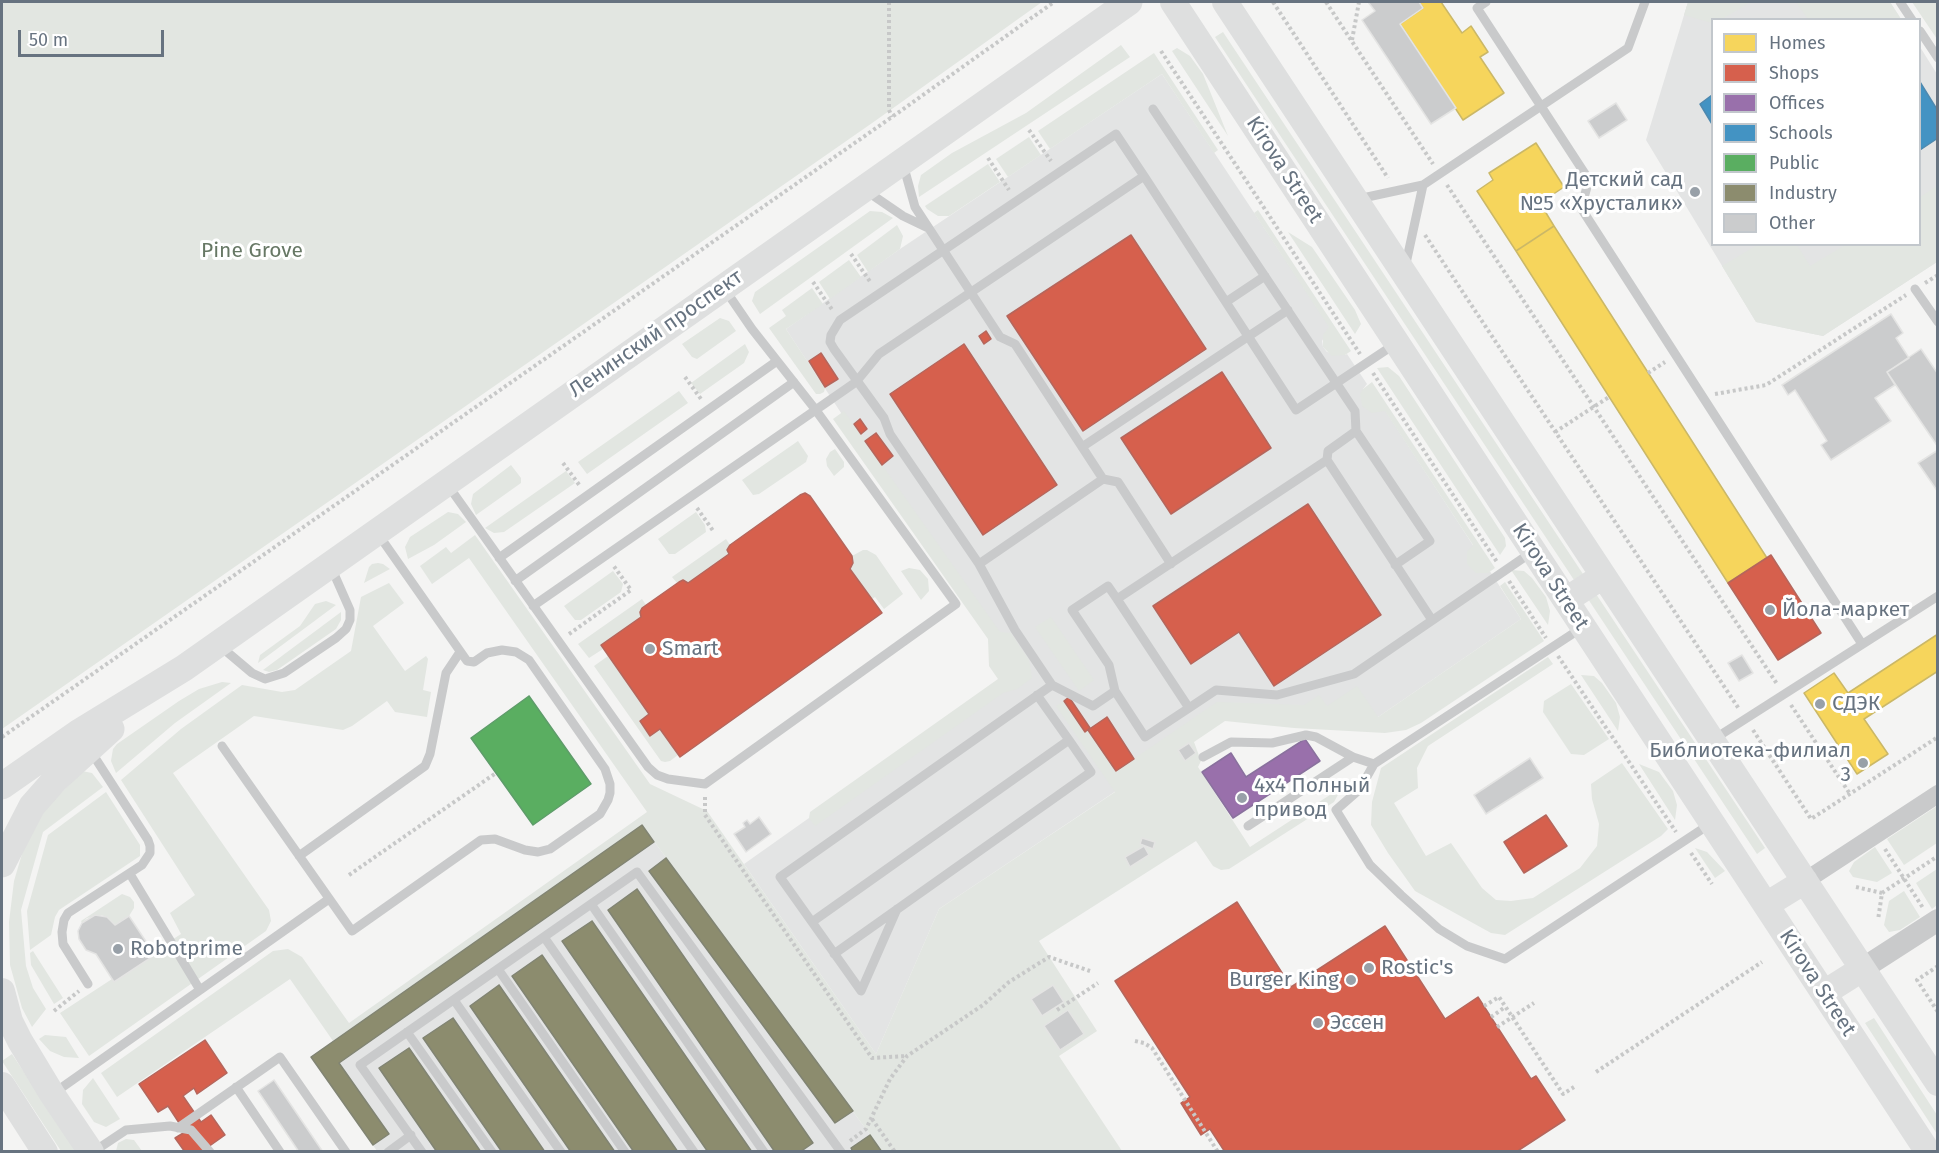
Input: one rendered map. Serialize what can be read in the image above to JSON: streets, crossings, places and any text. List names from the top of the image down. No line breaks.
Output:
{"streets":{"main road":["Kirova Street","Ленинский проспект"]},"parks":["Pine Grove"],"places":["Детский сад №5 «Хрусталик»","Йола-маркет","Smart","СДЭК","Библиотека-филиал 3","4x4 Полный привод","Robotprime","Rostic's","Burger King","Эссен"],"legend":["Homes","Shops","Offices","Schools","Public","Industry","Other"],"scale_bar":"50 m"}
